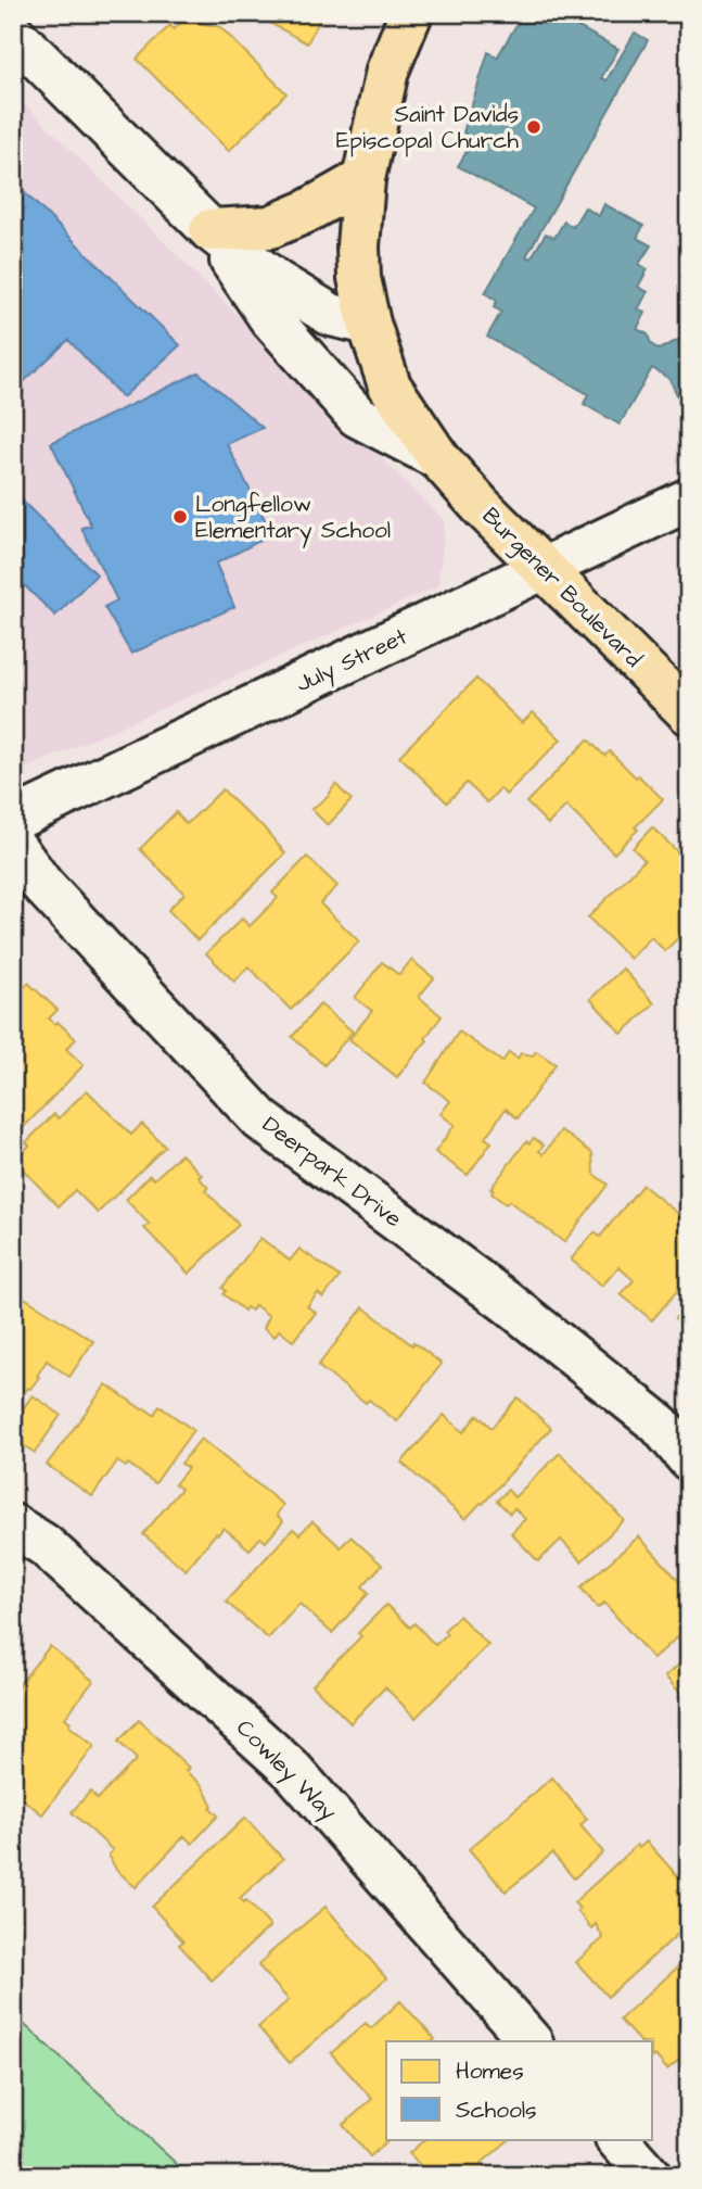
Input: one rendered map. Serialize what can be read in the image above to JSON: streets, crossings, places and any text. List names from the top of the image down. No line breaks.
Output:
{"streets":{"main road":["Burgener Boulevard"],"street":["July Street","Deerpark Drive","Cowley Way"]},"crossings":[["Burgener Boulevard","July Street"]],"places":["Saint Davids Episcopal Church","Longfellow Elementary School"],"legend":["Homes","Schools"]}
